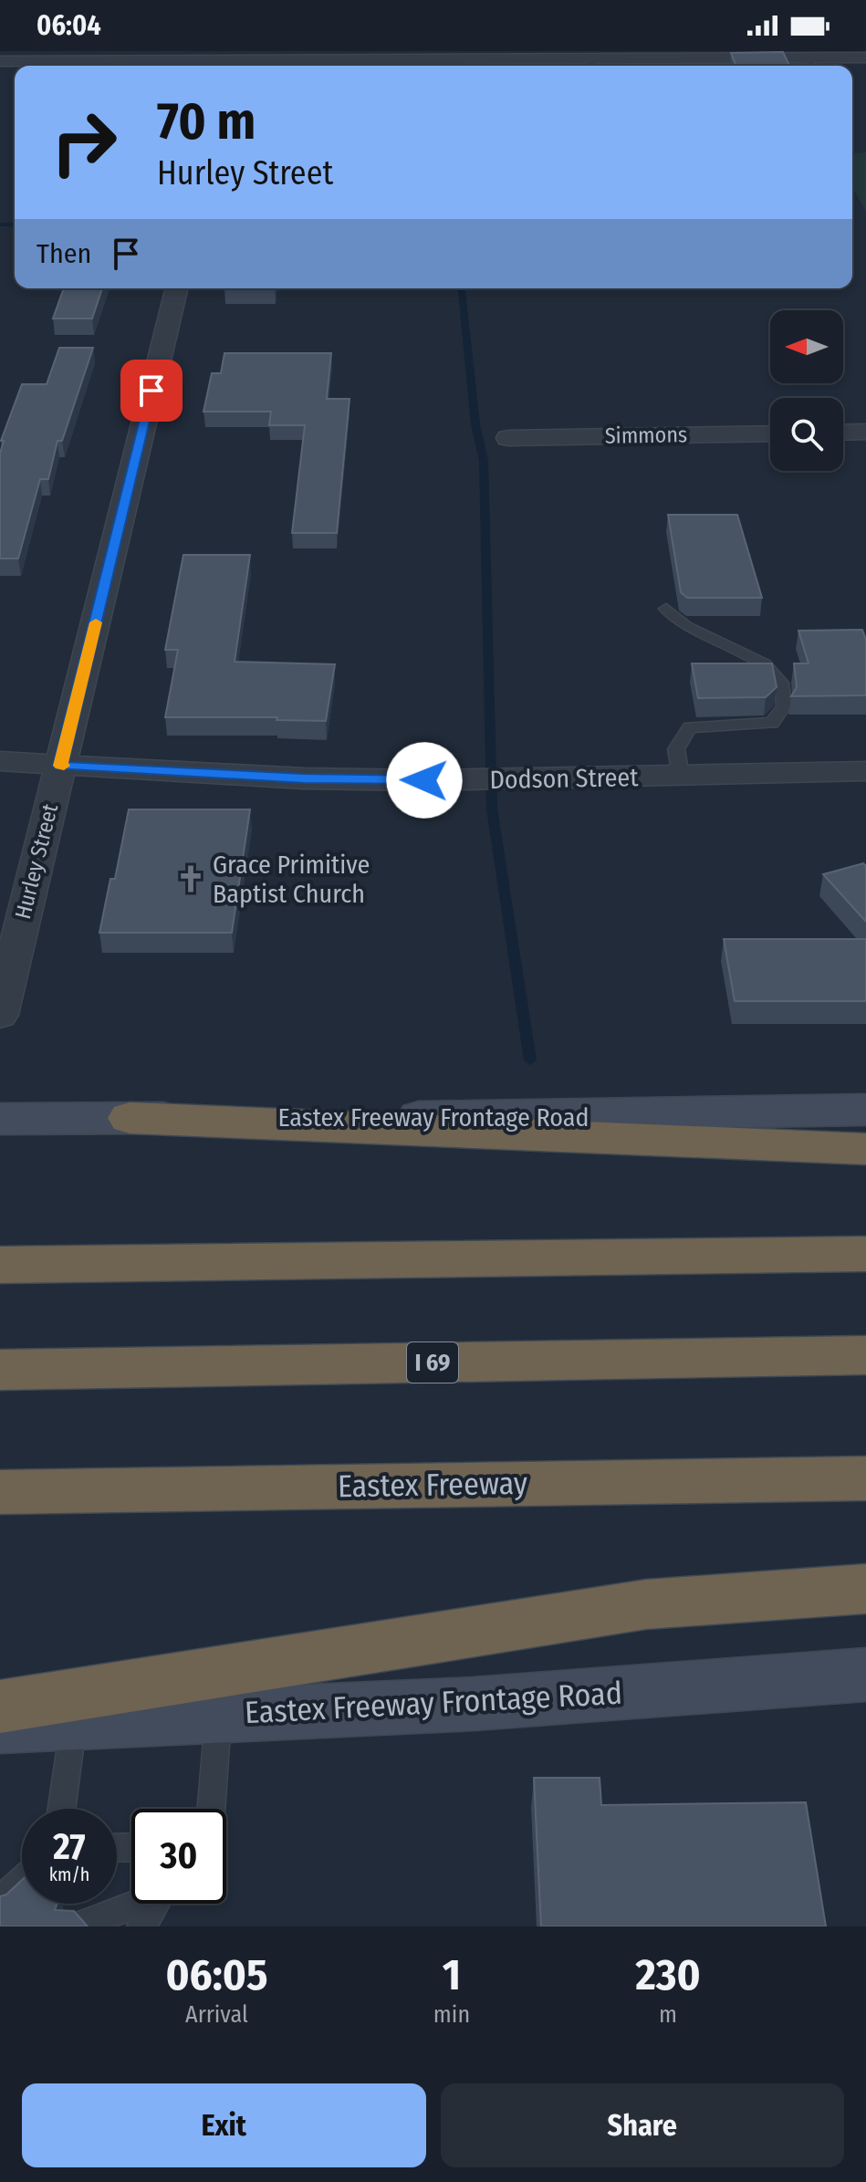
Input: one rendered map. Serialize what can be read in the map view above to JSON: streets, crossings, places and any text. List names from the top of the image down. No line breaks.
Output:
{"streets":{"highway":["I 69","Eastex Freeway"],"main road":["Eastex Freeway Frontage Road"],"street":["Simmons","Dodson Street","Hurley Street"]},"crossings":[["Dodson Street","Hurley Street"]],"places":{"church":["Grace Primitive Baptist Church"]},"north":"left","page":{"status":"06:04","turn":["70 m","Hurley Street"],"then":"Then","speed":"27 km/h","limit":"30","eta":["06:05","Arrival","1","min","230","m"],"buttons":["Exit","Share"]}}
